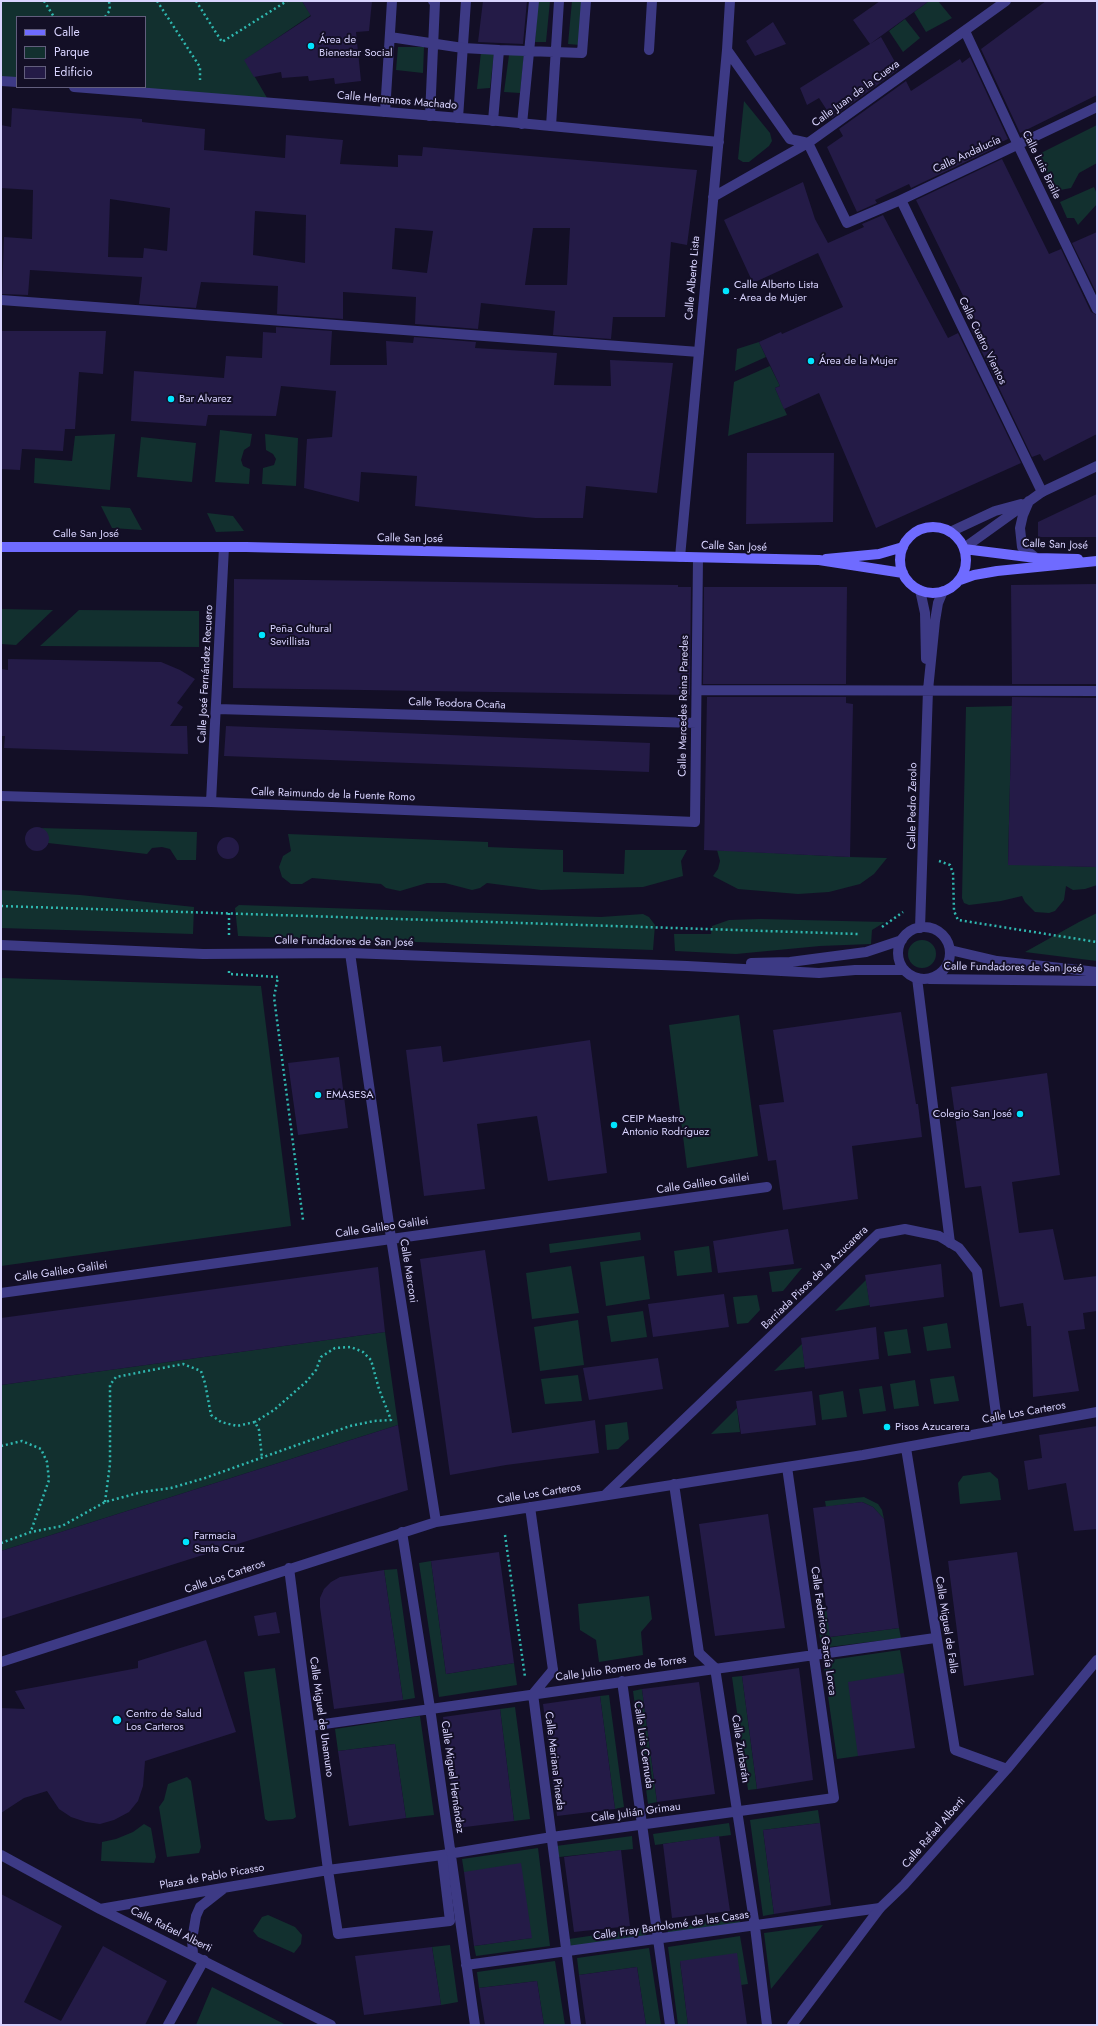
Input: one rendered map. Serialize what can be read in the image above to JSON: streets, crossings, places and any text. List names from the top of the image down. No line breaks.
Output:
{"streets":{"main road":["Calle San José"],"street":["Calle Juan de la Cueva","Calle Hermanos Machado","Calle Andalucía","Calle Luis Braile","Calle Alberto Lista","Calle Cuatro Vientos","Calle José Fernández Recuero","Calle Teodora Ocaña","Calle Mercedes Reina Paredes","Calle Raimundo de la Fuente Romo","Calle Pedro Zerolo","Calle Fundadores de San José","Calle Galileo Galilei","Calle Marconi","Barriada Pisos de la Azucarera","Calle Los Carteros","Calle Miguel de Falla","Calle Federico García Lorca","Calle Julio Romero de Torres","Calle Miguel de Unamuno","Calle Luis Cernuda","Calle Zurbarán","Calle Mariana Pineda","Calle Miguel Hernández","Calle Julián Grimau","Calle Rafael Alberti","Plaza de Pablo Picasso","Calle Fray Bartolomé de las Casas"]},"crossings":[["Calle Juan de la Cueva","Calle Andalucía"],["Calle Juan de la Cueva","Calle Luis Braile"],["Calle Juan de la Cueva","Calle Alberto Lista"],["Calle Hermanos Machado","Calle Alberto Lista"],["Calle Andalucía","Calle Luis Braile"],["Calle Andalucía","Calle Cuatro Vientos"],["Calle Alberto Lista","Calle San José"],["Calle San José","Calle José Fernández Recuero"],["Calle San José","Calle Mercedes Reina Paredes"],["Calle San José","Calle Pedro Zerolo"],["Calle José Fernández Recuero","Calle Teodora Ocaña"],["Calle José Fernández Recuero","Calle Raimundo de la Fuente Romo"],["Calle Teodora Ocaña","Calle Mercedes Reina Paredes"],["Calle Mercedes Reina Paredes","Calle Raimundo de la Fuente Romo"],["Calle Pedro Zerolo","Calle Fundadores de San José"],["Calle Fundadores de San José","Calle Marconi"],["Calle Galileo Galilei","Calle Marconi"],["Calle Marconi","Calle Los Carteros"],["Barriada Pisos de la Azucarera","Calle Los Carteros"],["Calle Los Carteros","Calle Miguel de Falla"],["Calle Los Carteros","Calle Federico García Lorca"],["Calle Los Carteros","Calle Miguel de Unamuno"],["Calle Los Carteros","Calle Miguel Hernández"],["Calle Miguel de Falla","Calle Julio Romero de Torres"],["Calle Miguel de Falla","Calle Rafael Alberti"],["Calle Federico García Lorca","Calle Julio Romero de Torres"],["Calle Federico García Lorca","Calle Julián Grimau"],["Calle Julio Romero de Torres","Calle Miguel de Unamuno"],["Calle Julio Romero de Torres","Calle Luis Cernuda"],["Calle Julio Romero de Torres","Calle Zurbarán"],["Calle Julio Romero de Torres","Calle Mariana Pineda"],["Calle Julio Romero de Torres","Calle Miguel Hernández"],["Calle Miguel de Unamuno","Plaza de Pablo Picasso"],["Calle Luis Cernuda","Calle Julián Grimau"],["Calle Luis Cernuda","Calle Fray Bartolomé de las Casas"],["Calle Zurbarán","Calle Julián Grimau"],["Calle Zurbarán","Calle Fray Bartolomé de las Casas"],["Calle Mariana Pineda","Calle Julián Grimau"],["Calle Mariana Pineda","Calle Fray Bartolomé de las Casas"],["Calle Miguel Hernández","Calle Julián Grimau"],["Calle Miguel Hernández","Plaza de Pablo Picasso"],["Calle Miguel Hernández","Calle Fray Bartolomé de las Casas"],["Calle Julián Grimau","Plaza de Pablo Picasso"],["Calle Rafael Alberti","Plaza de Pablo Picasso"],["Calle Rafael Alberti","Calle Fray Bartolomé de las Casas"]],"places":["Área de Bienestar Social","Calle Alberto Lista - Area de Mujer","Área de la Mujer","Bar Alvarez","Peña Cultural Sevillista","EMASESA","Colegio San José","CEIP Maestro Antonio Rodríguez","Pisos Azucarera","Farmacia Santa Cruz","Centro de Salud Los Carteros"],"legend":["Calle","Parque","Edificio"]}
